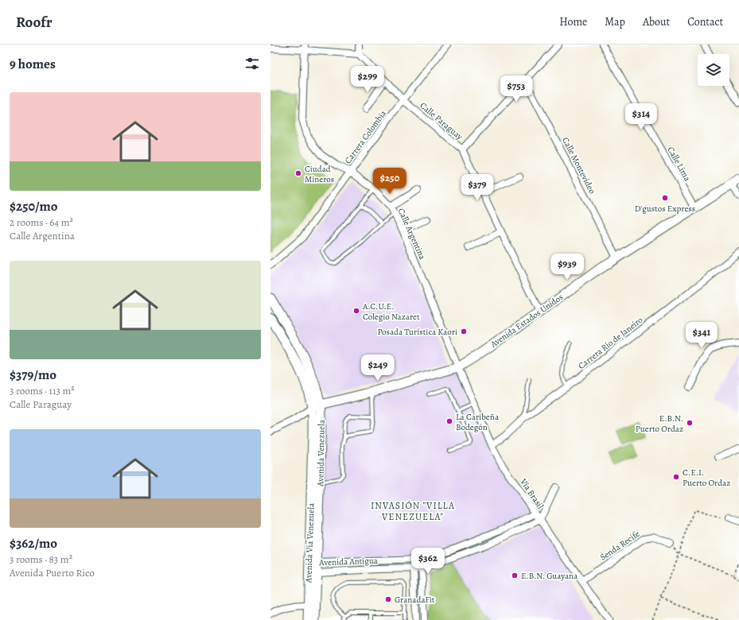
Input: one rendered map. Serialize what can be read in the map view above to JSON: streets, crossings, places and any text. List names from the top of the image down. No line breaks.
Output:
{"streets":{"street":["Calle Paraguay","Carrera Colombia","Calle Lima","Calle Montevideo","Calle Argentina","Avenida Estados Unidos","Carrera Río de Janeiro","Avenida Venezuela","Vía Brasil","Avenida Vía Venezuela","Senda Recife","Avenida Antigua"]},"crossings":[["Calle Paraguay","Carrera Colombia"],["Calle Paraguay","Avenida Estados Unidos"],["Carrera Colombia","Calle Argentina"],["Calle Lima","Avenida Estados Unidos"],["Calle Montevideo","Avenida Estados Unidos"],["Calle Argentina","Avenida Estados Unidos"],["Calle Argentina","Vía Brasil"],["Avenida Estados Unidos","Avenida Venezuela"],["Avenida Estados Unidos","Vía Brasil"],["Avenida Estados Unidos","Avenida Vía Venezuela"],["Carrera Río de Janeiro","Vía Brasil"],["Avenida Venezuela","Avenida Vía Venezuela"],["Avenida Venezuela","Avenida Antigua"],["Vía Brasil","Senda Recife"],["Vía Brasil","Avenida Antigua"],["Avenida Vía Venezuela","Avenida Antigua"]],"districts":["INVASIÓN \"VILLA VENEZUELA\""],"places":["Ciudad Mineros","D'gustos Express","A.C.U.E. Colegio Nazaret","Posada Turística Kaori","La Caribeña Bodegón","E.B.N. Puerto Ordaz","C.E.I. Puerto Ordaz","E.B.N. Guayana","GranadaFit"],"page":{"header":"Roofr","nav":["Home","Map","About","Contact"],"heading":"9 homes","price":["$299","$753","$314","$250","$379","$939","$341","$249","$362"],"list":[{"name":"$250/mo","note":"2 rooms · 64 m² · Calle Argentina"},{"name":"$379/mo","note":"3 rooms · 113 m² · Calle Paraguay"},{"name":"$362/mo","note":"3 rooms · 83 m² · Avenida Puerto Rico"}]}}
